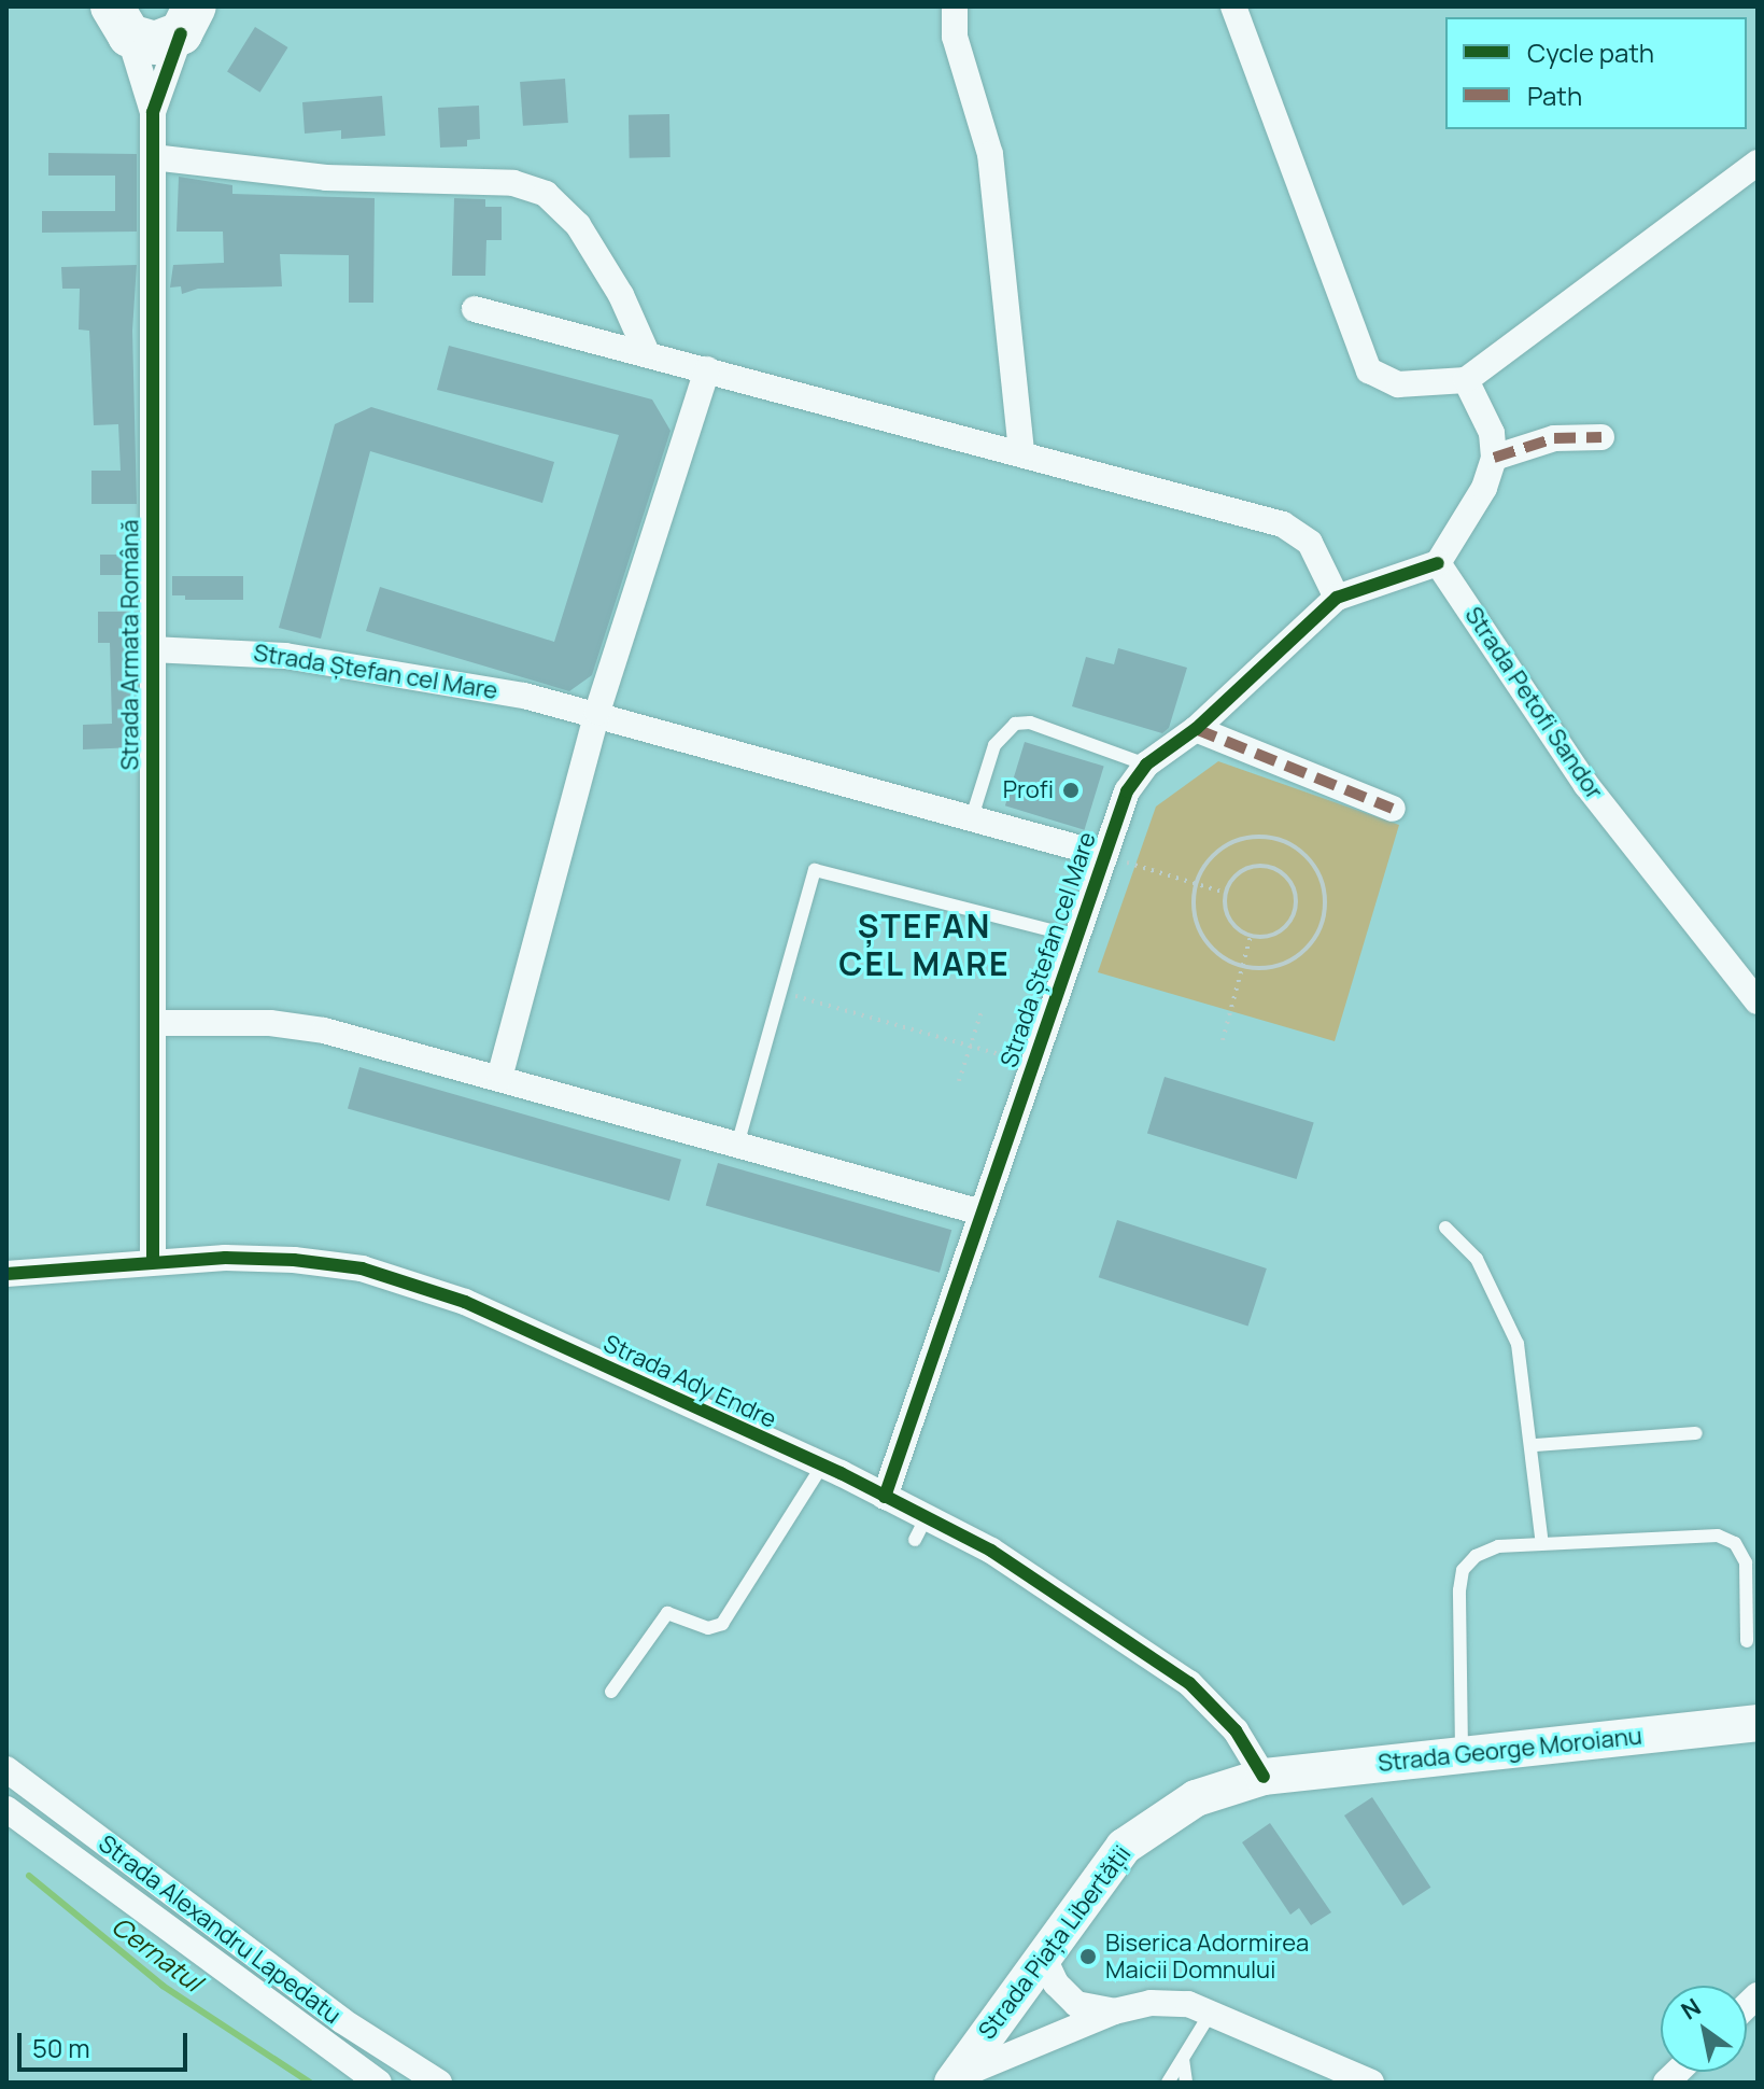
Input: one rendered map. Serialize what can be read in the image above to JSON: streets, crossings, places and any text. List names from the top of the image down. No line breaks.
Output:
{"streets":{"main road":["Strada George Moroianu","Strada Piața Libertății"],"street":["Strada Armata Română","Strada Ștefan cel Mare","Strada Petofi Sandor","Strada Ady Endre","Strada Alexandru Lapedatu"]},"crossings":[["Strada Armata Română","Strada Ștefan cel Mare"],["Strada Armata Română","Strada Ady Endre"],["Strada Ștefan cel Mare","Strada Petofi Sandor"],["Strada Ștefan cel Mare","Strada Ady Endre"],["Strada Ady Endre","Strada George Moroianu"],["Strada Ady Endre","Strada Piața Libertății"],["Strada George Moroianu","Strada Piața Libertății"]],"districts":["ȘTEFAN CEL MARE"],"water":["Cernatul"],"places":["Profi","Biserica Adormirea Maicii Domnului"],"legend":["Cycle path","Path"],"scale_bar":"50 m","north":"top left"}
